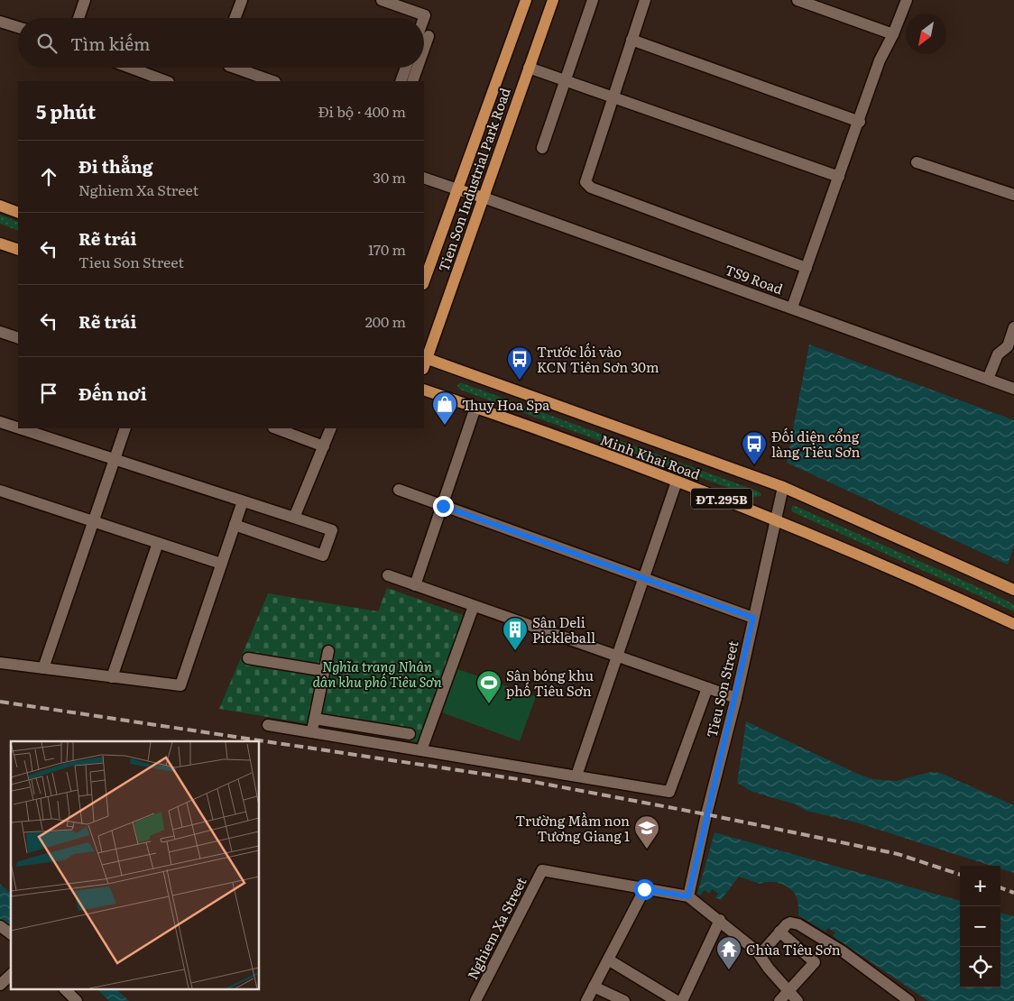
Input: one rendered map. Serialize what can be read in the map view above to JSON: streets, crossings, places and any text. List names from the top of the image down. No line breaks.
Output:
{"streets":{"main road":["Tien Son Industrial Park Road","Minh Khai Road","ĐT.295B"],"street":["TS9 Road","Tieu Son Street","Nghiem Xa Street"]},"crossings":[["Tien Son Industrial Park Road","TS9 Road"],["Tien Son Industrial Park Road","Minh Khai Road"],["Minh Khai Road","Tieu Son Street"],["Tieu Son Street","Nghiem Xa Street"]],"parks":["Nghĩa trang Nhân dân khu phố Tiêu Sơn"],"places":{"bus stop":["Trước lối vào KCN Tiên Sơn 30m","Đối diện cổng làng Tiêu Sơn"],"shop":["Thuy Hoa Spa"],"building":["Sân Deli Pickleball"],"sports":["Sân bóng khu phố Tiêu Sơn"],"school or university":["Trường Mầm non Tương Giang 1"],"temple":["Chùa Tiêu Sơn"]},"north":"bottom left","page":{"search":"Tìm kiếm","heading":["5 phút","Đi bộ · 400 m"],"list":[["Đi thẳng","Nghiem Xa Street","30 m"],["Rẽ trái","Tieu Son Street","170 m"],["Rẽ trái","200 m"],"Đến nơi"],"map_buttons":["+","−"]}}
